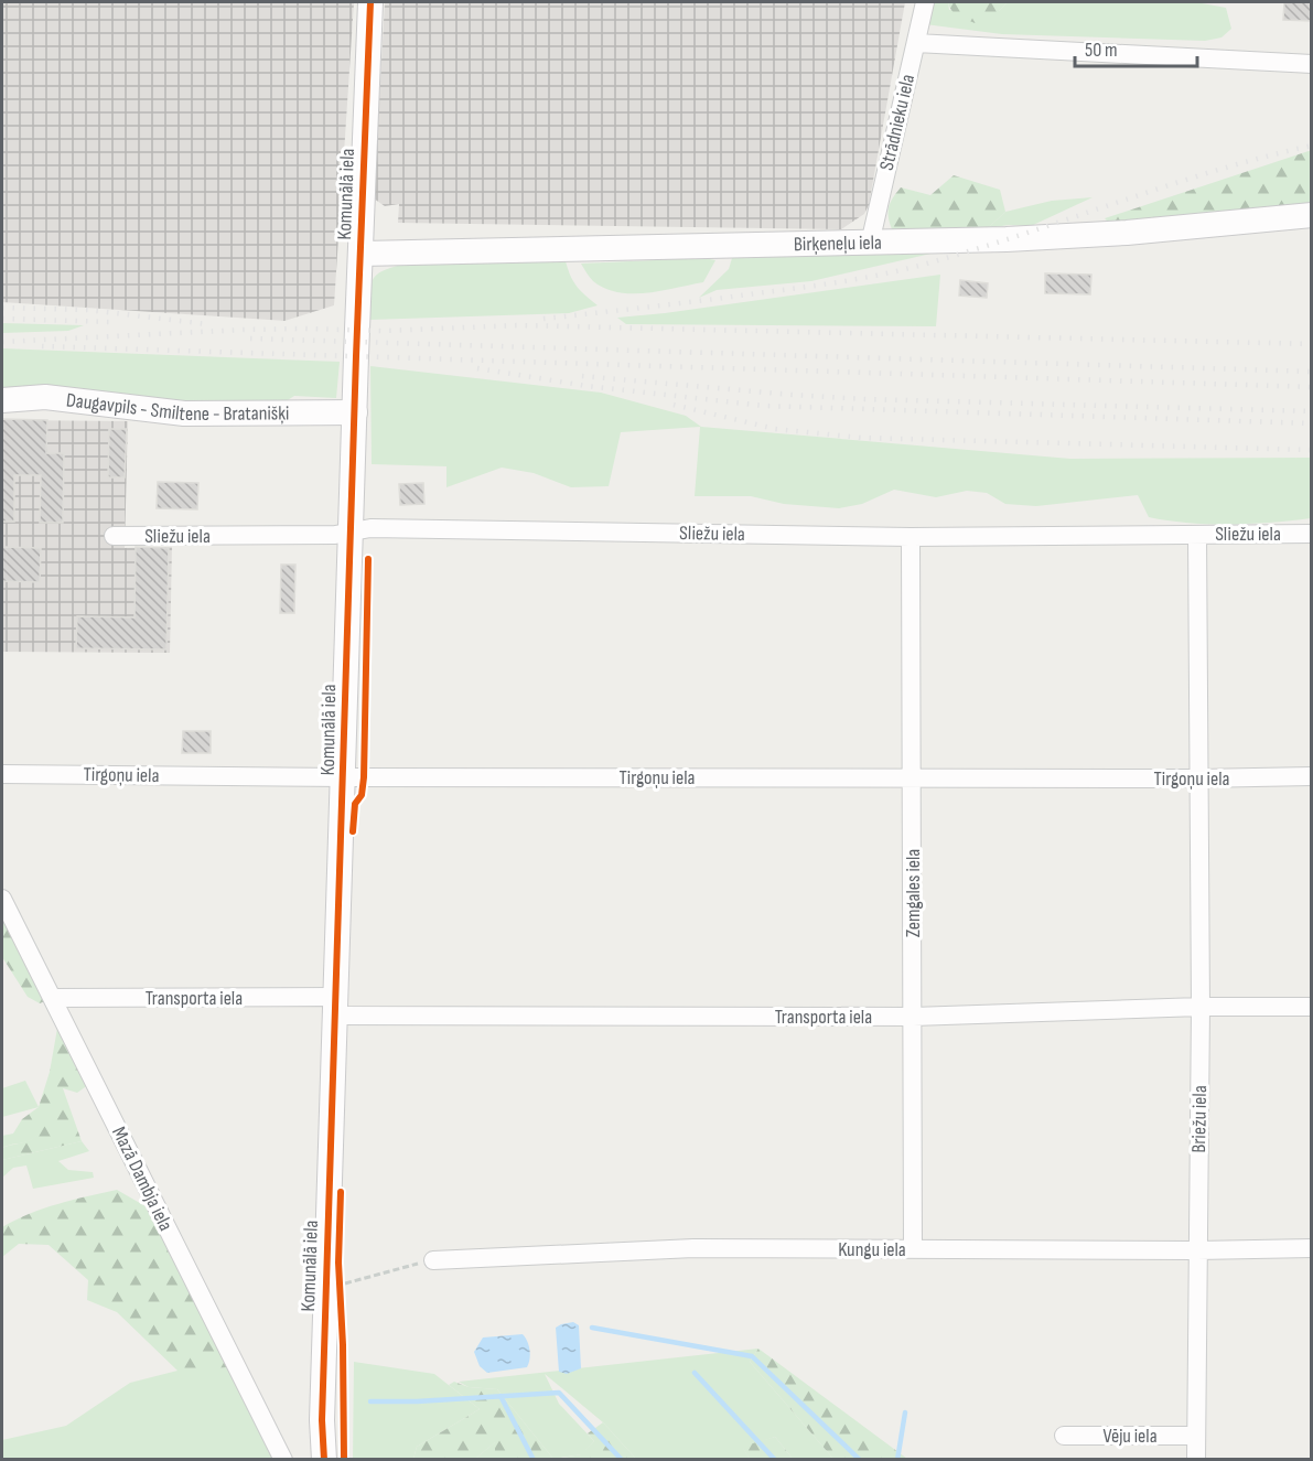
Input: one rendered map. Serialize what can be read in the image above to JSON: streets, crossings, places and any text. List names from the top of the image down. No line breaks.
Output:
{"streets":{"main road":["Komunālā iela","Birķeneļu iela","Daugavpils - Smiltene - Bratanišķi"],"street":["Strādnieku iela","Sliežu iela","Tirgoņu iela","Zemgales iela","Transporta iela","Briežu iela","Mazā Dambja iela","Kungu iela","Vēju iela"]},"crossings":[["Strādnieku iela","Birķeneļu iela"],["Komunālā iela","Birķeneļu iela"],["Komunālā iela","Daugavpils - Smiltene - Bratanišķi"],["Komunālā iela","Sliežu iela"],["Komunālā iela","Tirgoņu iela"],["Komunālā iela","Transporta iela"],["Sliežu iela","Zemgales iela"],["Sliežu iela","Briežu iela"],["Tirgoņu iela","Zemgales iela"],["Tirgoņu iela","Briežu iela"],["Zemgales iela","Transporta iela"],["Zemgales iela","Kungu iela"],["Transporta iela","Briežu iela"],["Transporta iela","Mazā Dambja iela"],["Briežu iela","Kungu iela"],["Briežu iela","Vēju iela"]],"scale_bar":"50 m"}
